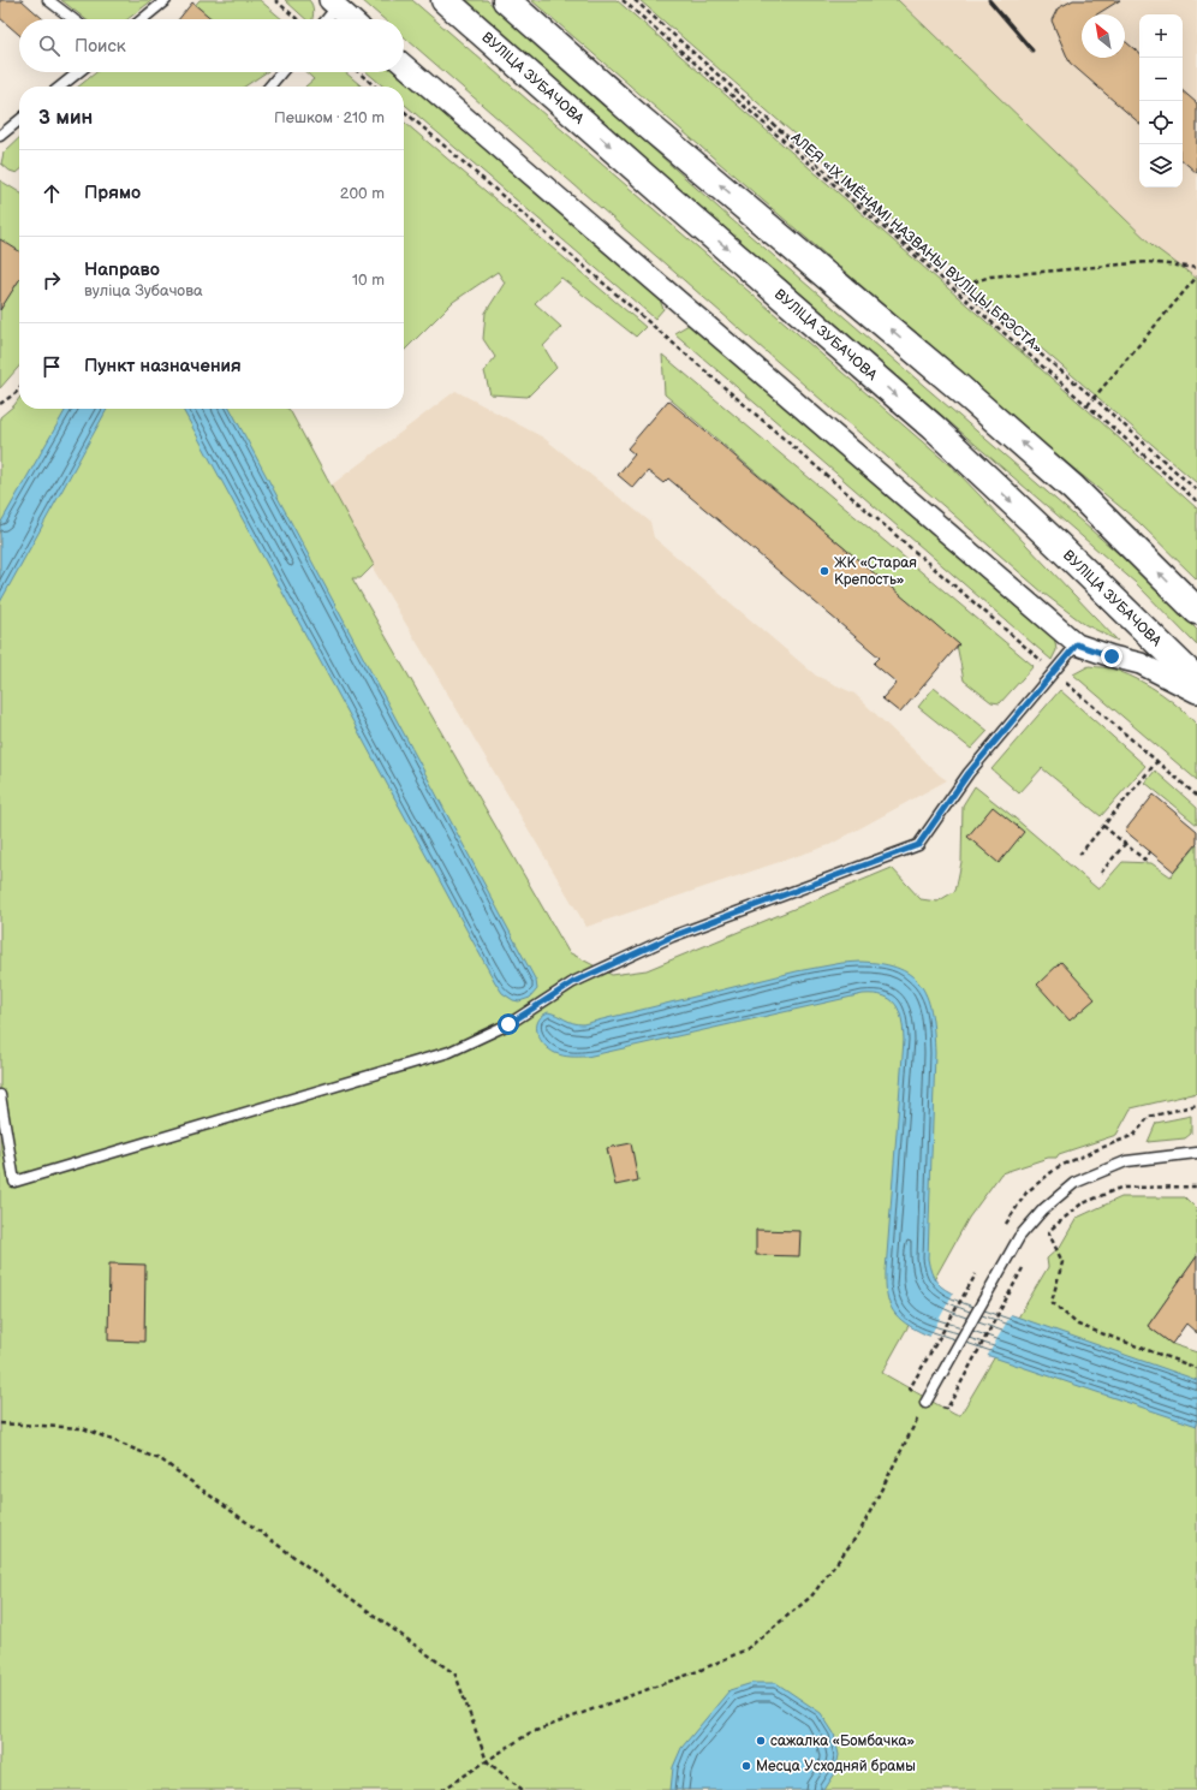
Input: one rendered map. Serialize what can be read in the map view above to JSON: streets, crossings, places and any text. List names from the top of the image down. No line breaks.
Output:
{"streets":{"highway":["ВУЛІЦА ЗУБАЧОВА"],"path":["АЛЕЯ «ІХ ІМЁНАМІ НАЗВАНЫ ВУЛІЦЫ БРЭСТА»"]},"places":["ЖК «Старая Крепость»","сажалка «Бомбачка»","Месца Усходняй брамы"],"north":"top left","page":{"map_buttons":["+","−"],"search":"Поиск","heading":["3 мин","Пешком · 210 m"],"list":[["Прямо","200 m"],["Направо","вуліца Зубачова","10 m"],"Пункт назначения"]}}
